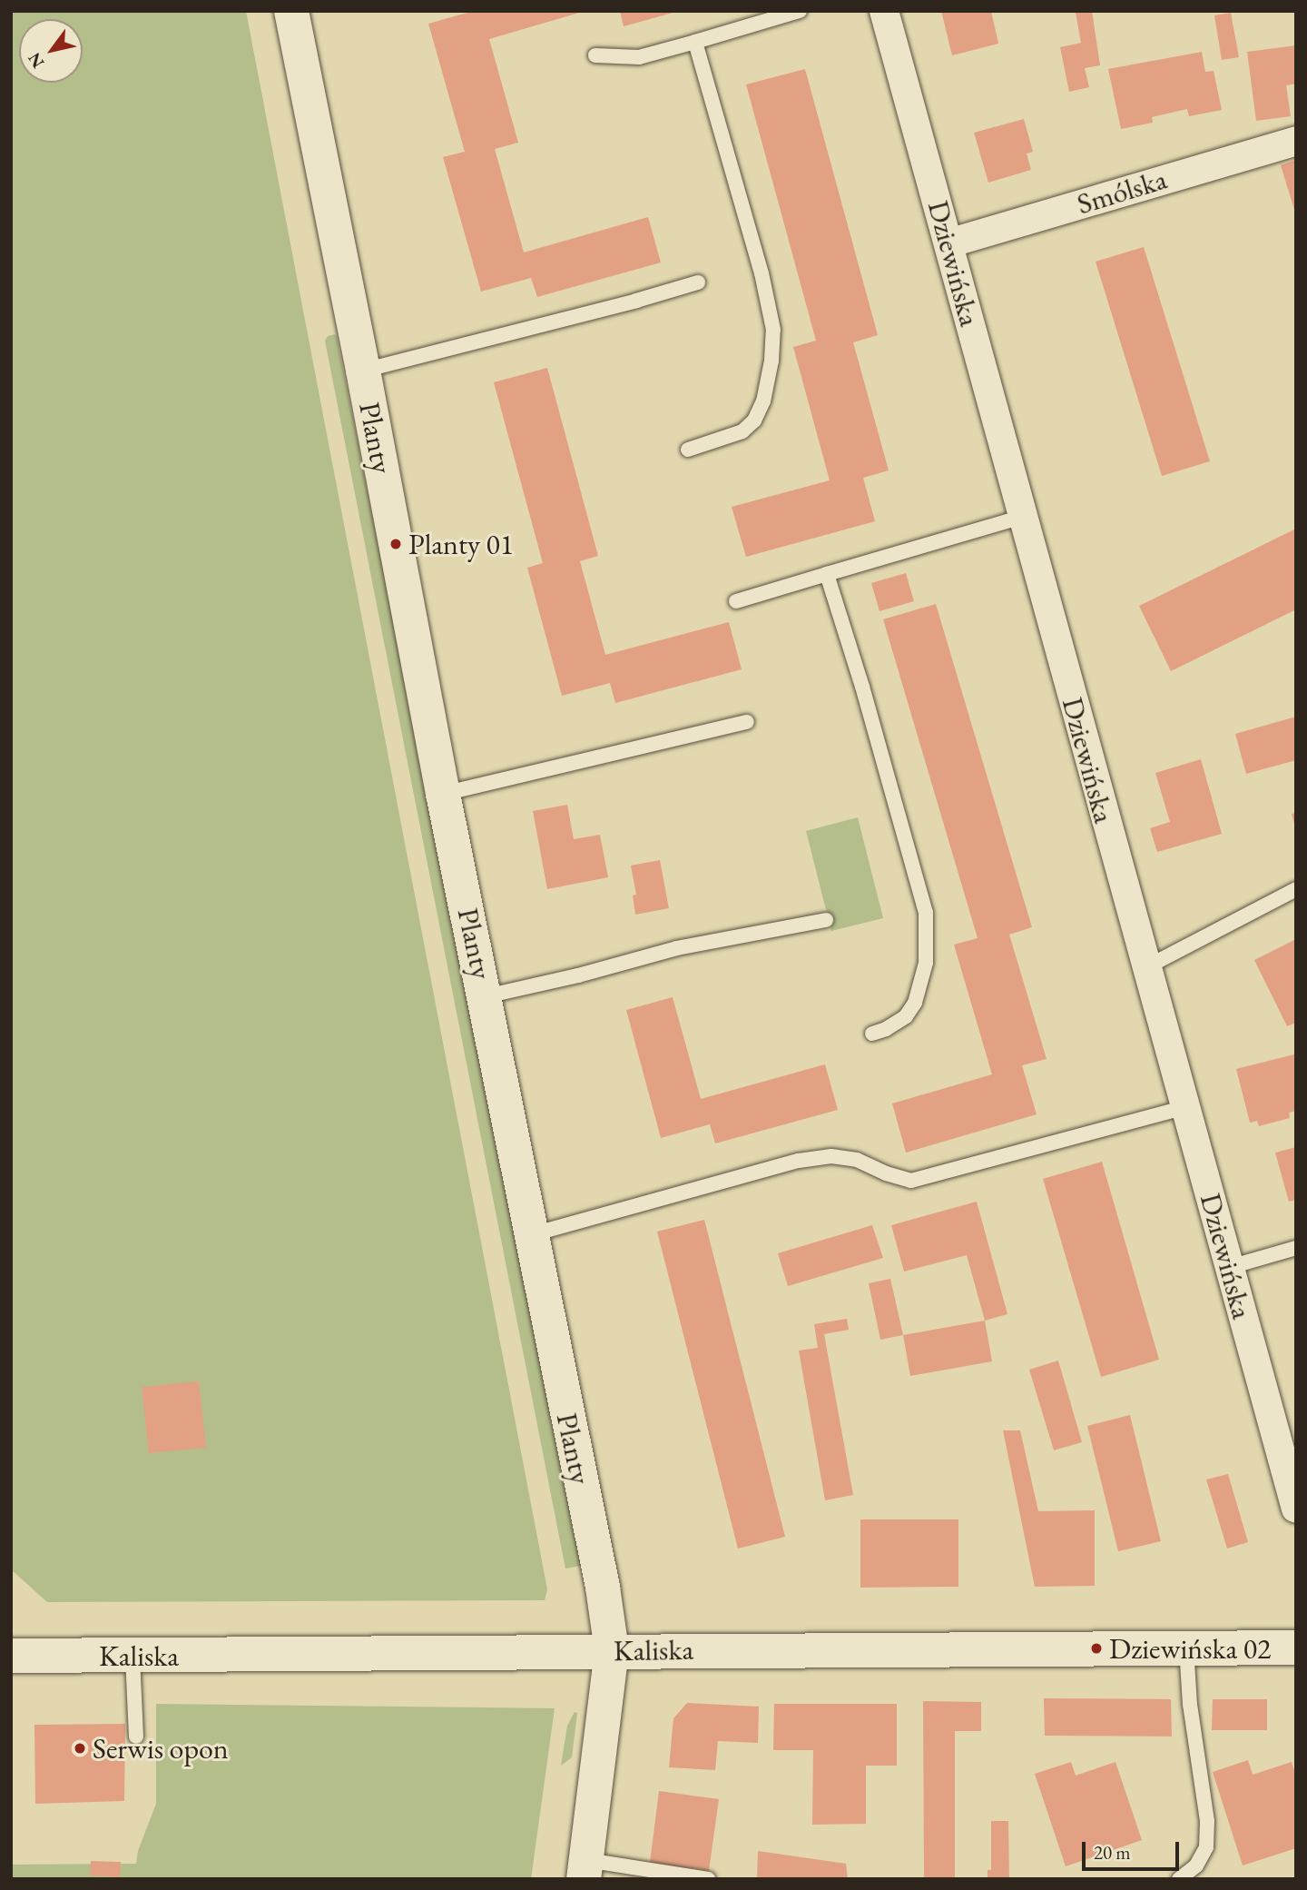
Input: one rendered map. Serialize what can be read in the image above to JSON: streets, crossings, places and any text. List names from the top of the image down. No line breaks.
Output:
{"streets":{"street":["Smólska","Dziewińska","Planty","Kaliska"]},"crossings":[["Smólska","Dziewińska"],["Planty","Kaliska"]],"places":["Planty 01","Dziewińska 02","Serwis opon"],"scale_bar":"20 m","north":"bottom left"}
